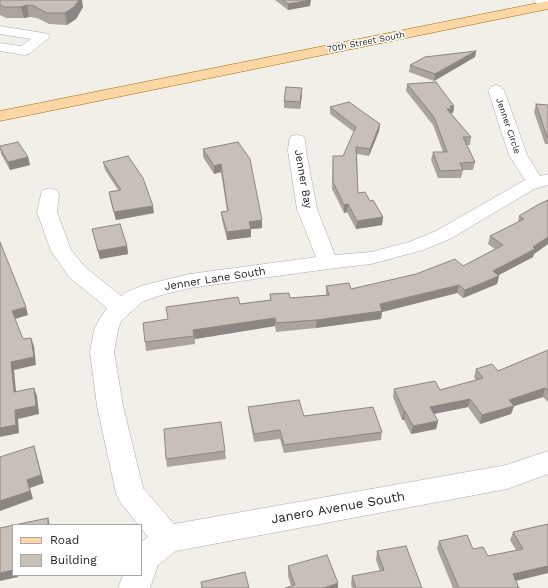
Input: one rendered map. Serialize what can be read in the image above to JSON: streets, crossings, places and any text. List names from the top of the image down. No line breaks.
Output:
{"streets":{"main road":["70th Street South"],"street":["Jenner Circle","Jenner Bay","Jenner Lane South","Janero Avenue South"]},"crossings":[["Jenner Circle","Jenner Lane South"],["Jenner Bay","Jenner Lane South"],["Jenner Lane South","Janero Avenue South"]],"legend":["Road","Building"]}
